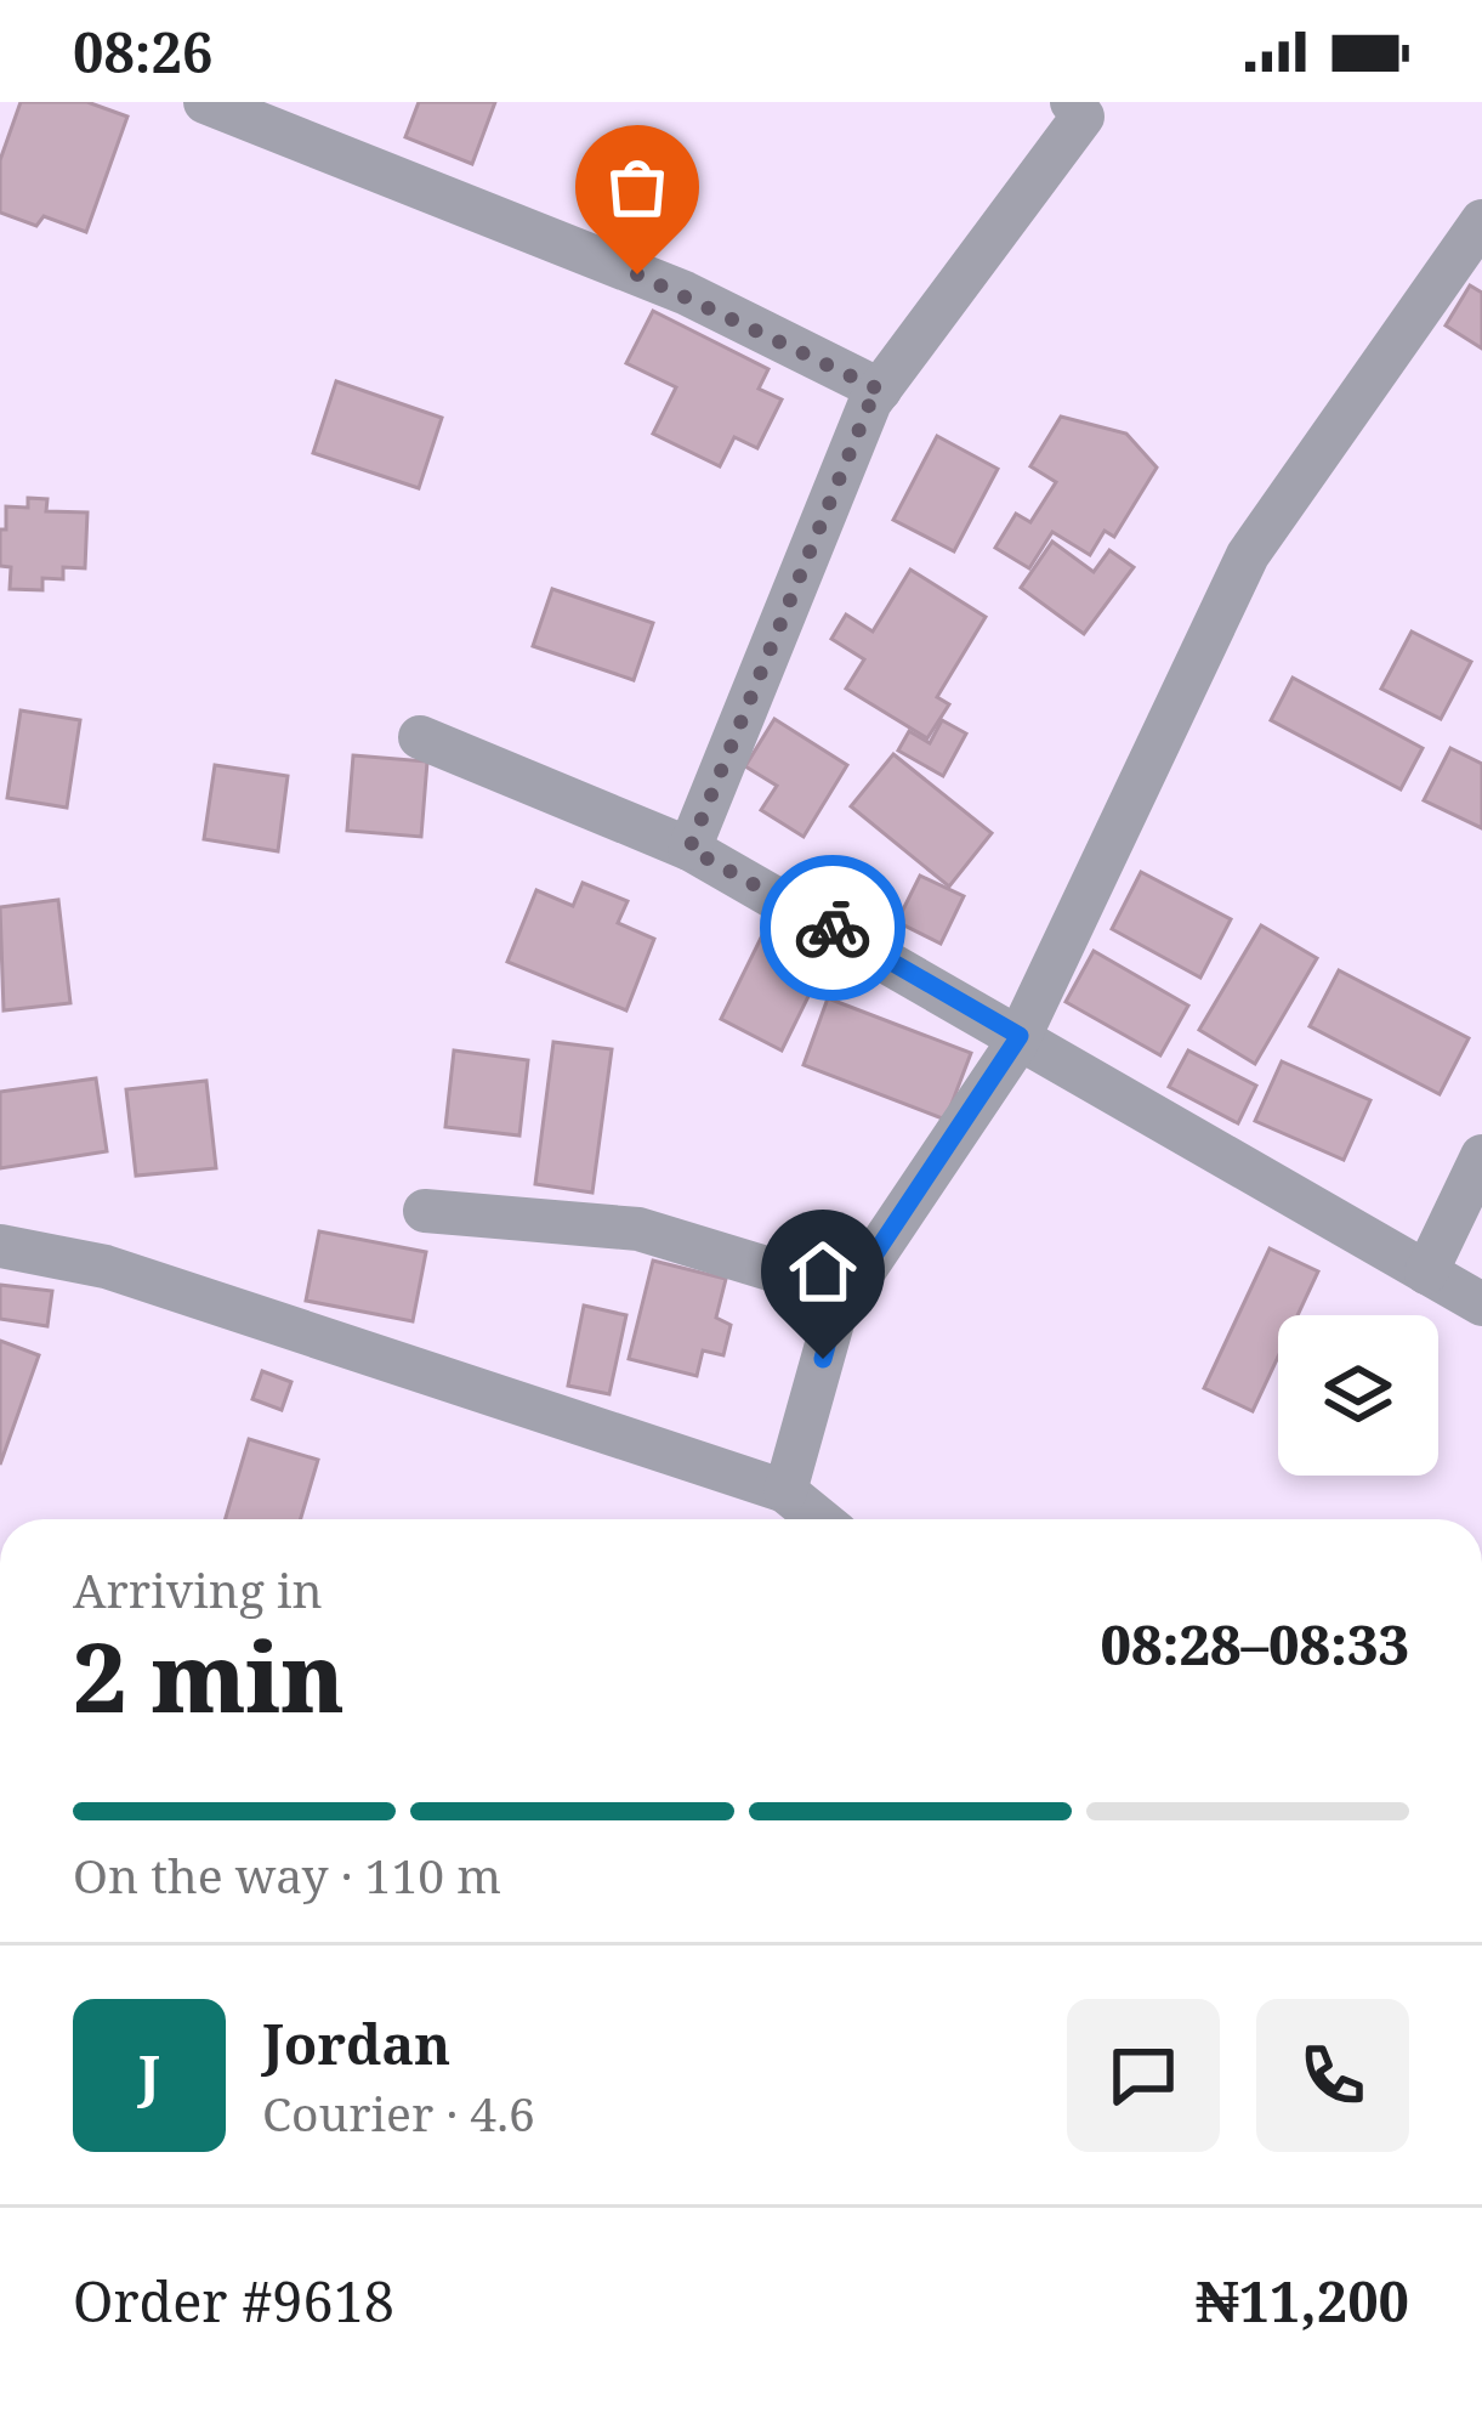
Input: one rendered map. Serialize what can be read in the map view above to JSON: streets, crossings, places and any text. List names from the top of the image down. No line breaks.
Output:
{"page":{"status":"08:26","heading":["2 min","Arriving in","08:28–08:33"],"panel":["Jordan","Courier · 4.6","Order #9618","₦11,200"],"bar":"On the way · 110 m","round":"J"}}
